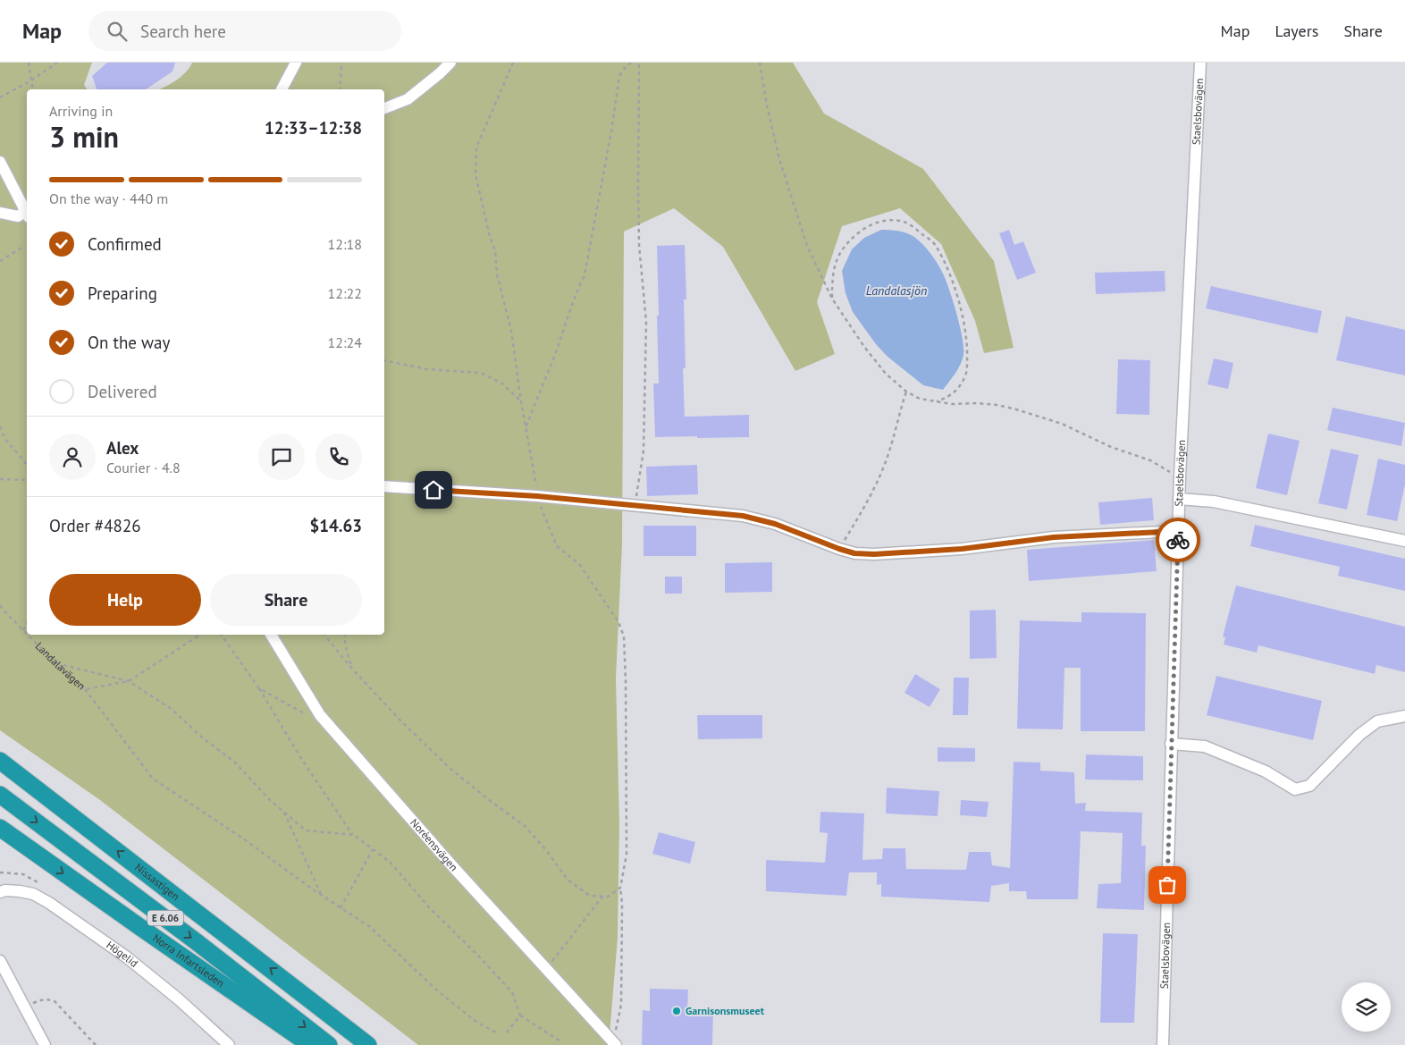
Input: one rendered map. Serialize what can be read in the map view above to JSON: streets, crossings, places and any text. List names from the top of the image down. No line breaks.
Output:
{"streets":{"highway":["Nissastigen","E 6.06","Norra Infartsleden"],"street":["Staelsbovägen","Noréensvägen","Högelid"],"path":["Landalavägen"]},"water":["Landalasjön"],"places":["Garnisonsmuseet"],"page":{"header":"Map","search":"Search here","nav":["Map","Layers","Share"],"heading":["3 min","Arriving in","12:33–12:38"],"panel":["Alex","Courier · 4.8","Order #4826","$14.63"],"bar":"On the way · 440 m","list":[["Confirmed","12:18"],["Preparing","12:22"],["On the way","12:24"],"Delivered"],"buttons":["Help","Share"]}}
